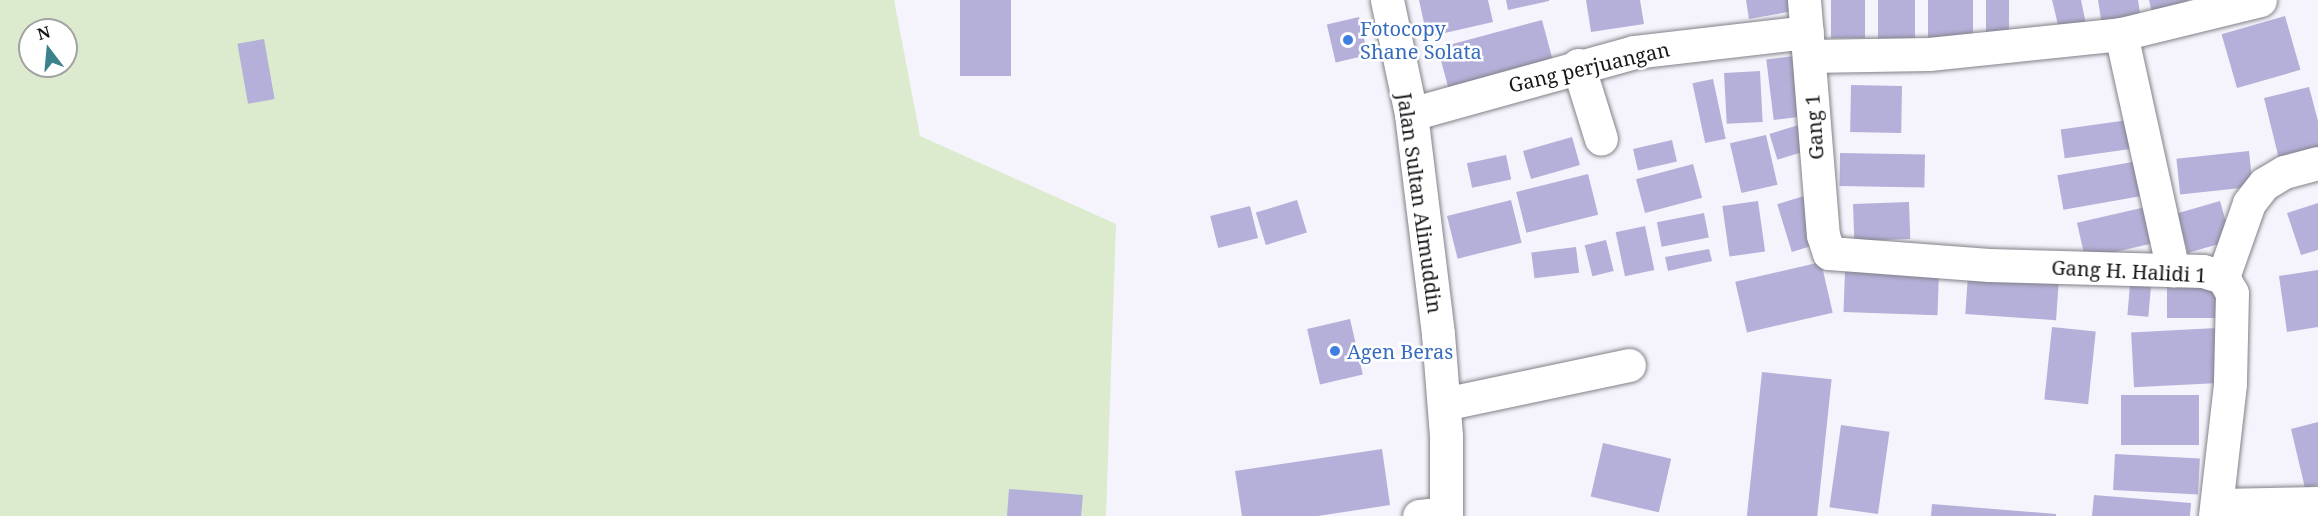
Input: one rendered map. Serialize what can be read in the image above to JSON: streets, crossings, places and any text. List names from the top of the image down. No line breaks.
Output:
{"streets":{"street":["Gang perjuangan","Gang 1","Jalan Sultan Alimuddin","Gang H. Halidi 1"]},"crossings":[["Gang perjuangan","Gang 1"],["Gang perjuangan","Jalan Sultan Alimuddin"],["Gang 1","Gang H. Halidi 1"]],"places":["Fotocopy Shane Solata","Agen Beras"],"north":"top"}
